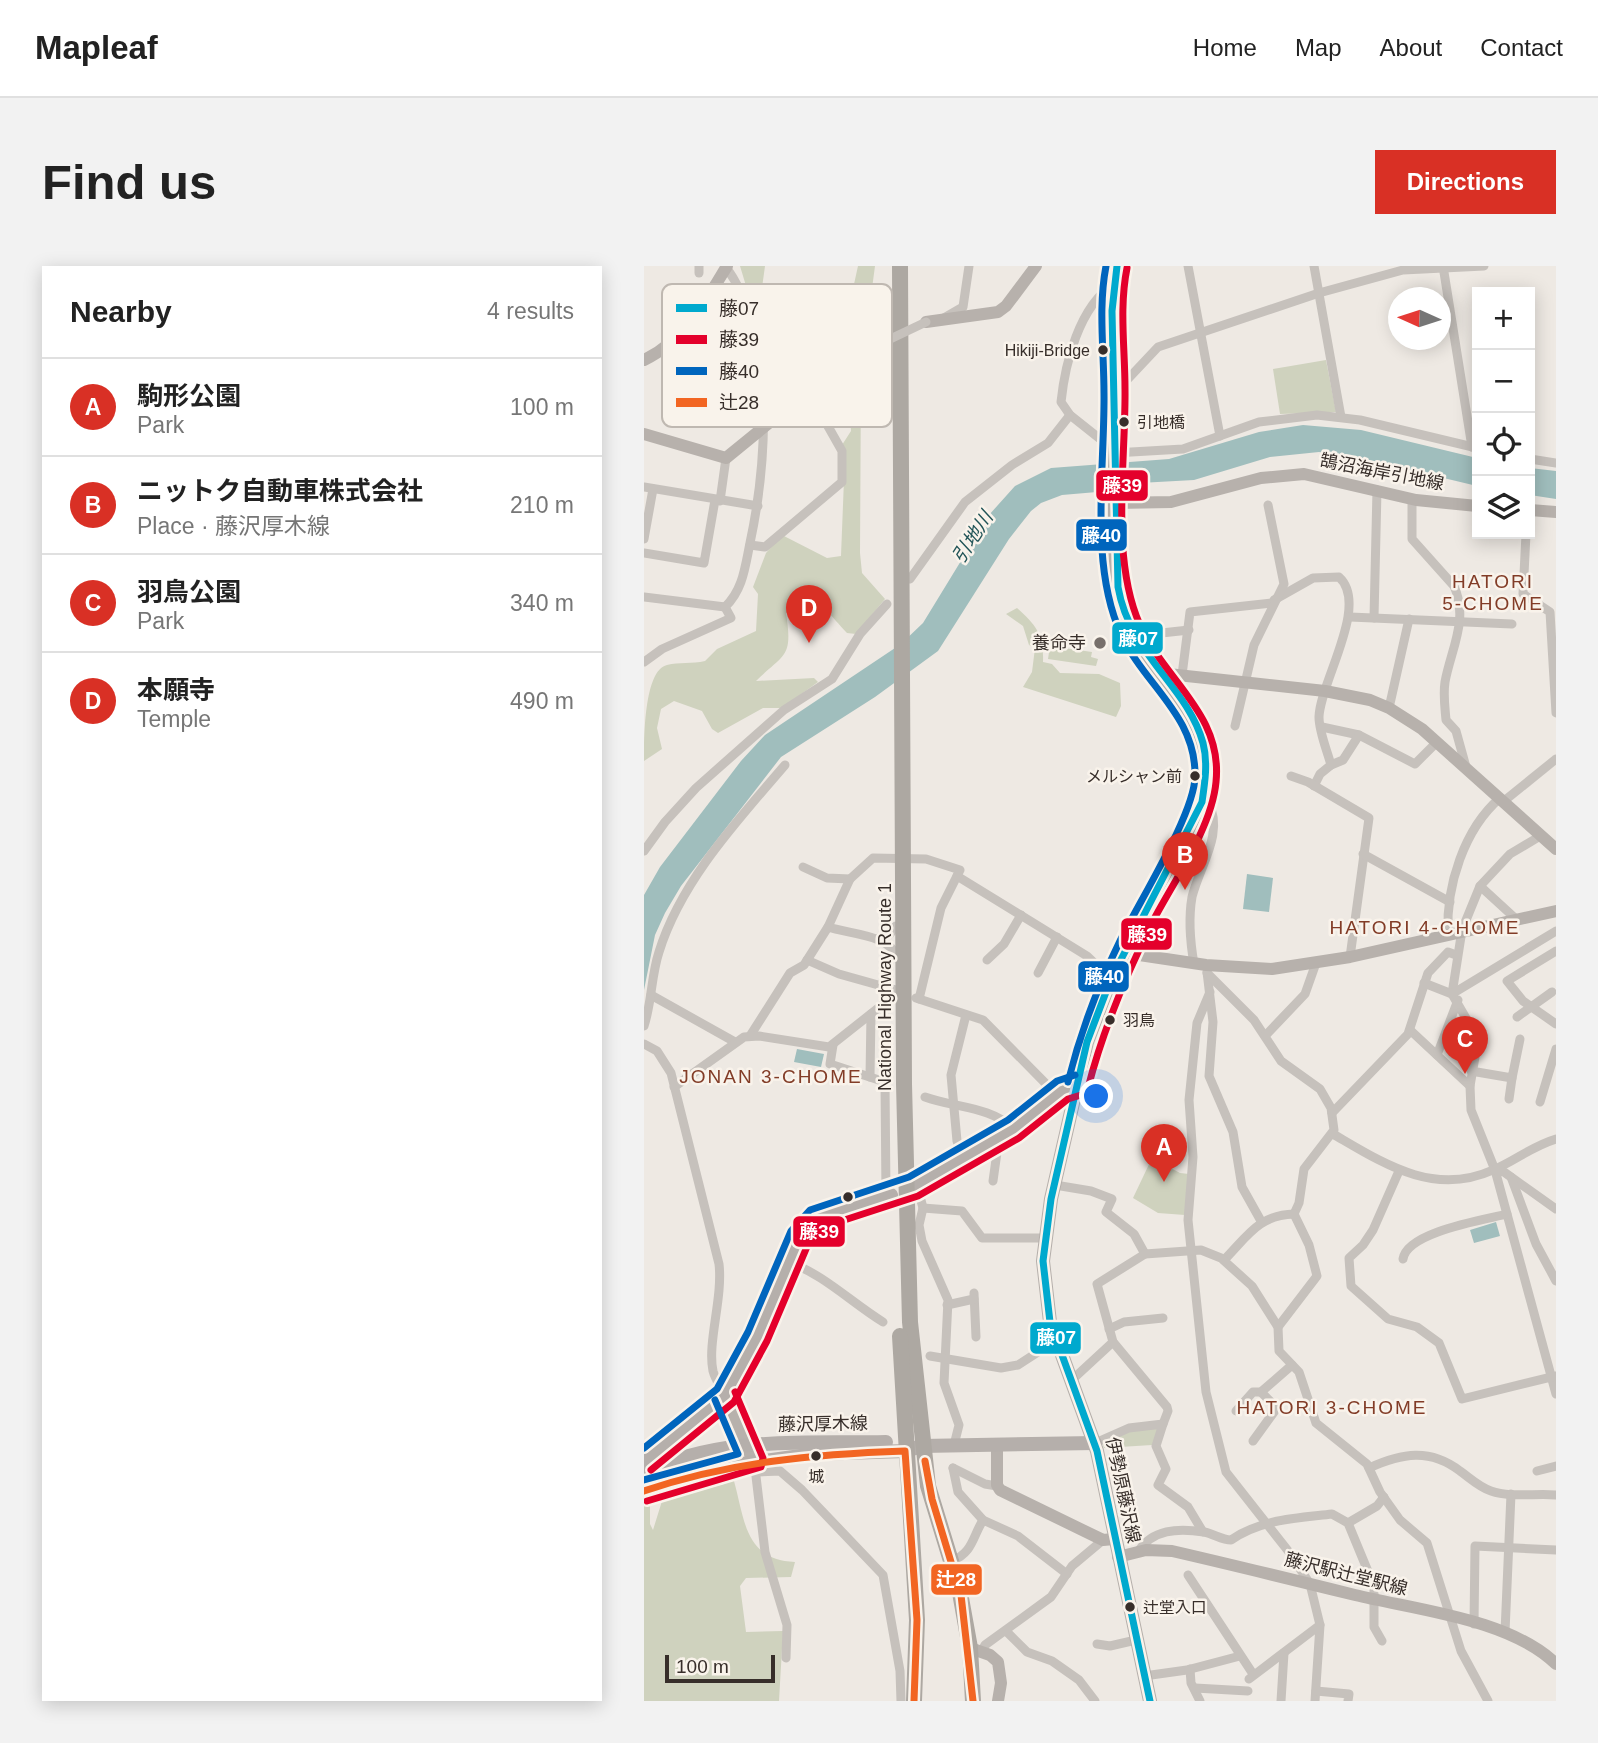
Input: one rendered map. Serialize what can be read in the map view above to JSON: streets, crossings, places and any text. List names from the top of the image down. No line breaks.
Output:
{"streets":{"highway":["National Highway Route 1"],"main road":["藤沢厚木線","伊勢原藤沢線"],"street":["鵠沼海岸引地線","藤沢駅辻堂駅線"]},"crossings":[["National Highway Route 1","藤沢厚木線"],["藤沢厚木線","伊勢原藤沢線"],["伊勢原藤沢線","藤沢駅辻堂駅線"]],"districts":["HATORI 5-CHOME","HATORI 4-CHOME","JONAN 3-CHOME","HATORI 3-CHOME"],"water":["引地川"],"places":["Hikiji-Bridge","引地橋","養命寺","メルシャン前","羽鳥","城","辻堂入口"],"lines":["transit line 藤07","transit line 藤40","transit line 藤39","transit line 辻28"],"legend":["藤07","藤39","藤40","辻28"],"scale_bar":"100 m","north":"left","page":{"header":"Mapleaf","nav":["Home","Map","About","Contact"],"buttons":"Directions","title":"Find us","heading":["Nearby","4 results"],"map_buttons":["+","−"],"list":[{"mark":"A","name":"駒形公園","note":"Park","value":"100 m"},{"mark":"B","name":"ニットク自動車株式会社","note":"Place · 藤沢厚木線","value":"210 m"},{"mark":"C","name":"羽鳥公園","note":"Park","value":"340 m"},{"mark":"D","name":"本願寺","note":"Temple","value":"490 m"}],"pins":["D","B","C","A"],"scale":"100 m"}}
